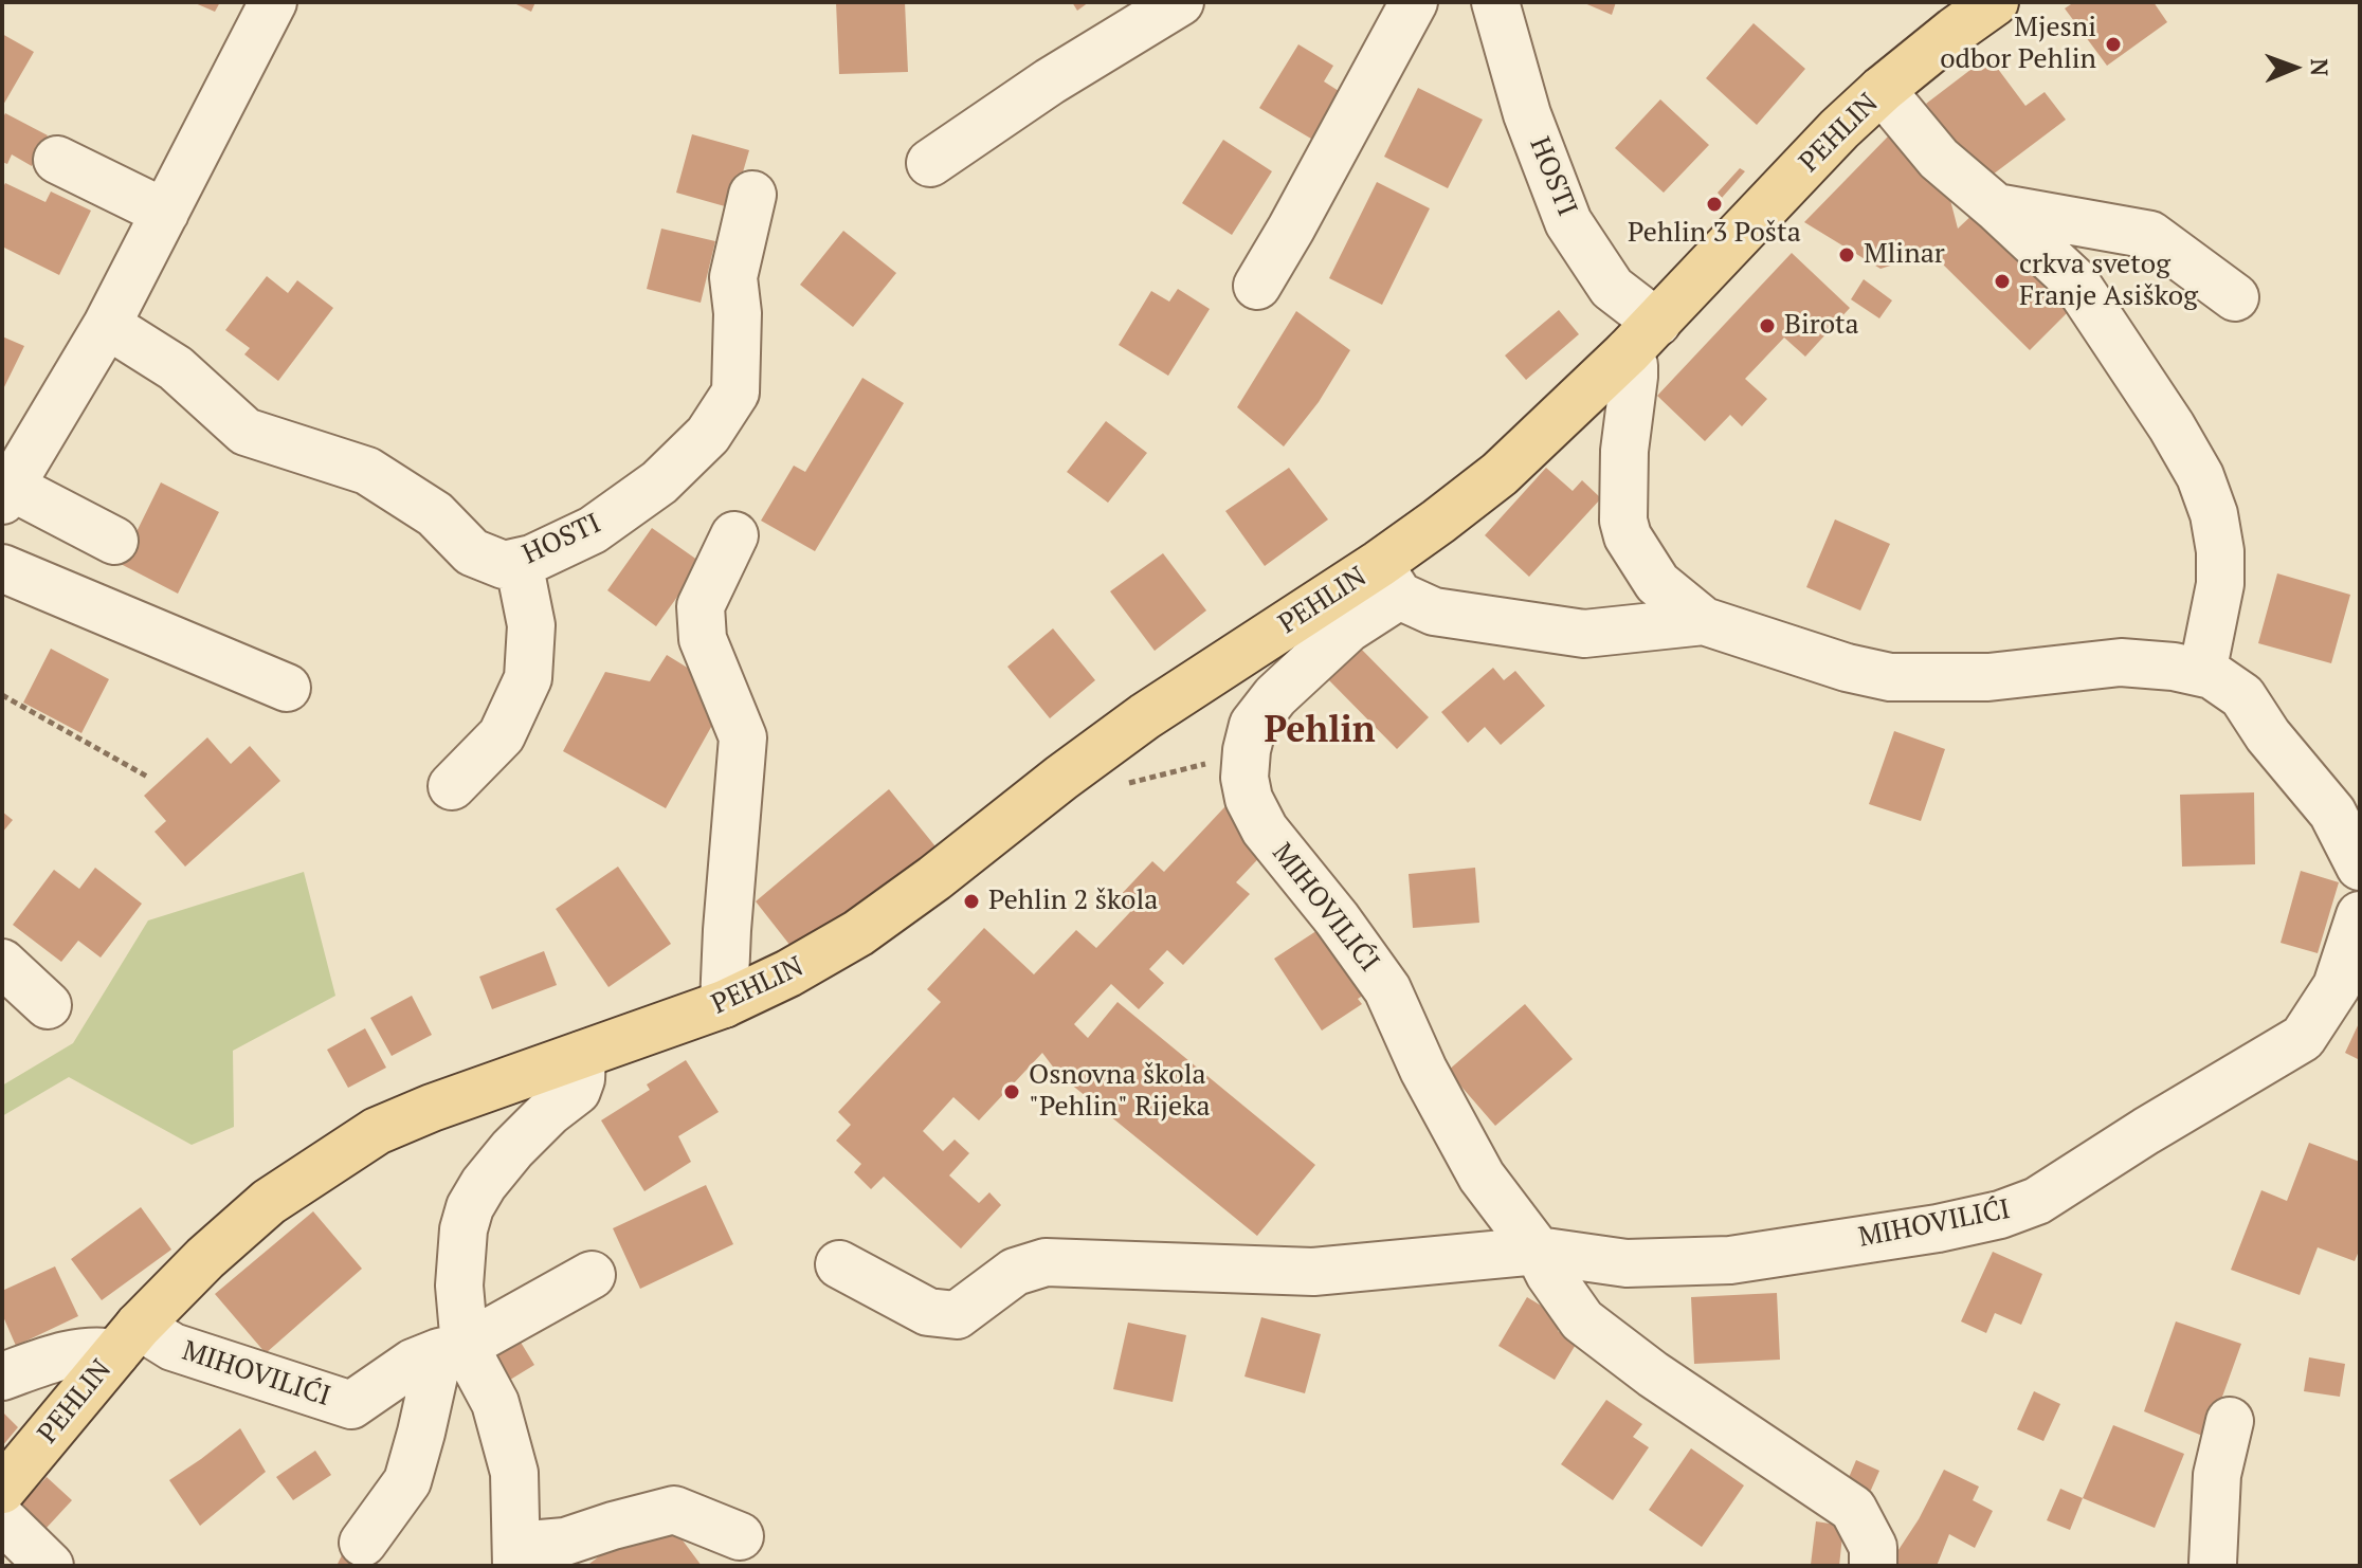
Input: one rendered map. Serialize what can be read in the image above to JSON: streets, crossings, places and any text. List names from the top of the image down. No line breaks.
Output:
{"streets":{"main road":["PEHLIN"],"street":["HOSTI","MIHOVILIĆI"]},"crossings":[["PEHLIN","HOSTI"],["PEHLIN","MIHOVILIĆI"]],"districts":["Pehlin"],"places":["Mjesni odbor Pehlin","Pehlin 3 Pošta","Mlinar","crkva svetog Franje Asiškog","Birota","Pehlin 2 škola","Osnovna škola \"Pehlin\" Rijeka"],"north":"right"}
